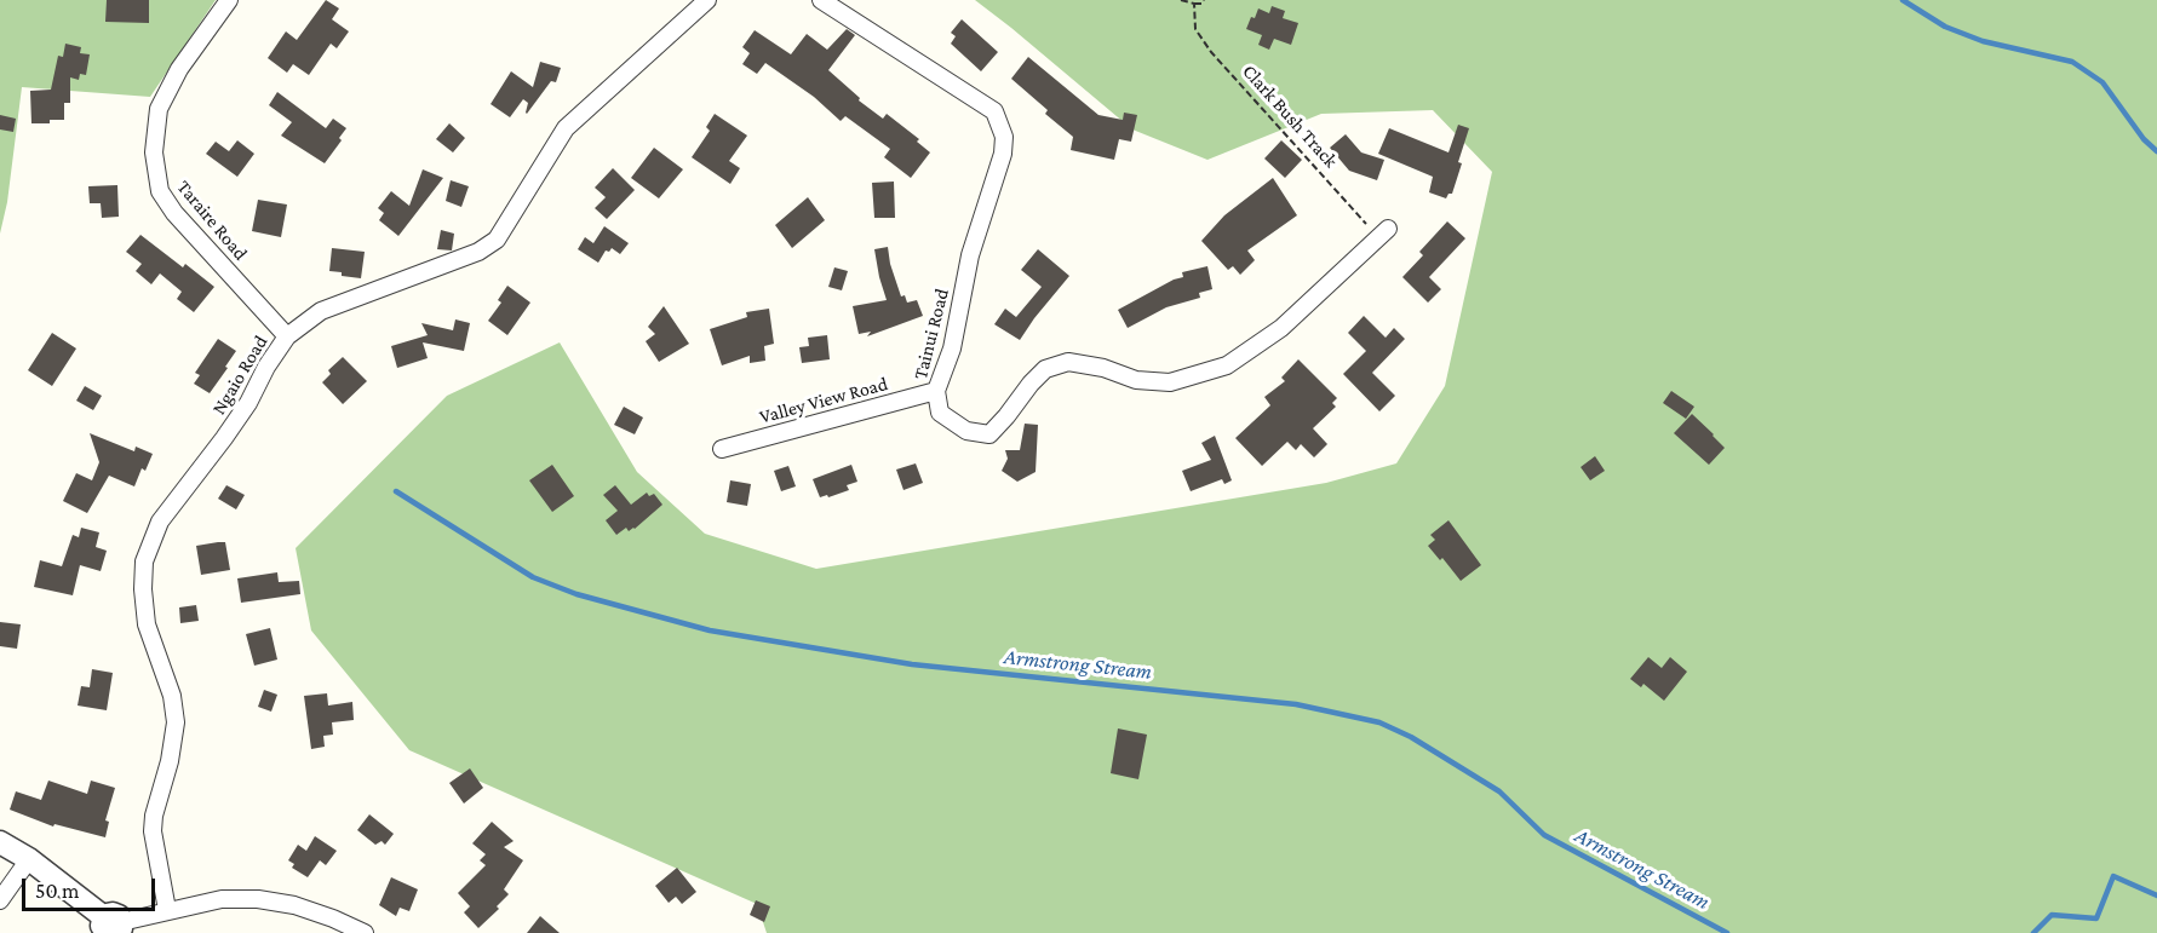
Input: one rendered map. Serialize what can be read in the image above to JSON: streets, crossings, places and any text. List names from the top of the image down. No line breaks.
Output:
{"streets":{"street":["Taraire Road","Tainui Road","Ngaio Road","Valley View Road"],"path":["Clark Bush Track"]},"crossings":[["Clark Bush Track","Tainui Road"],["Taraire Road","Ngaio Road"],["Tainui Road","Valley View Road"]],"water":["Armstrong Stream"],"scale_bar":"50 m"}
